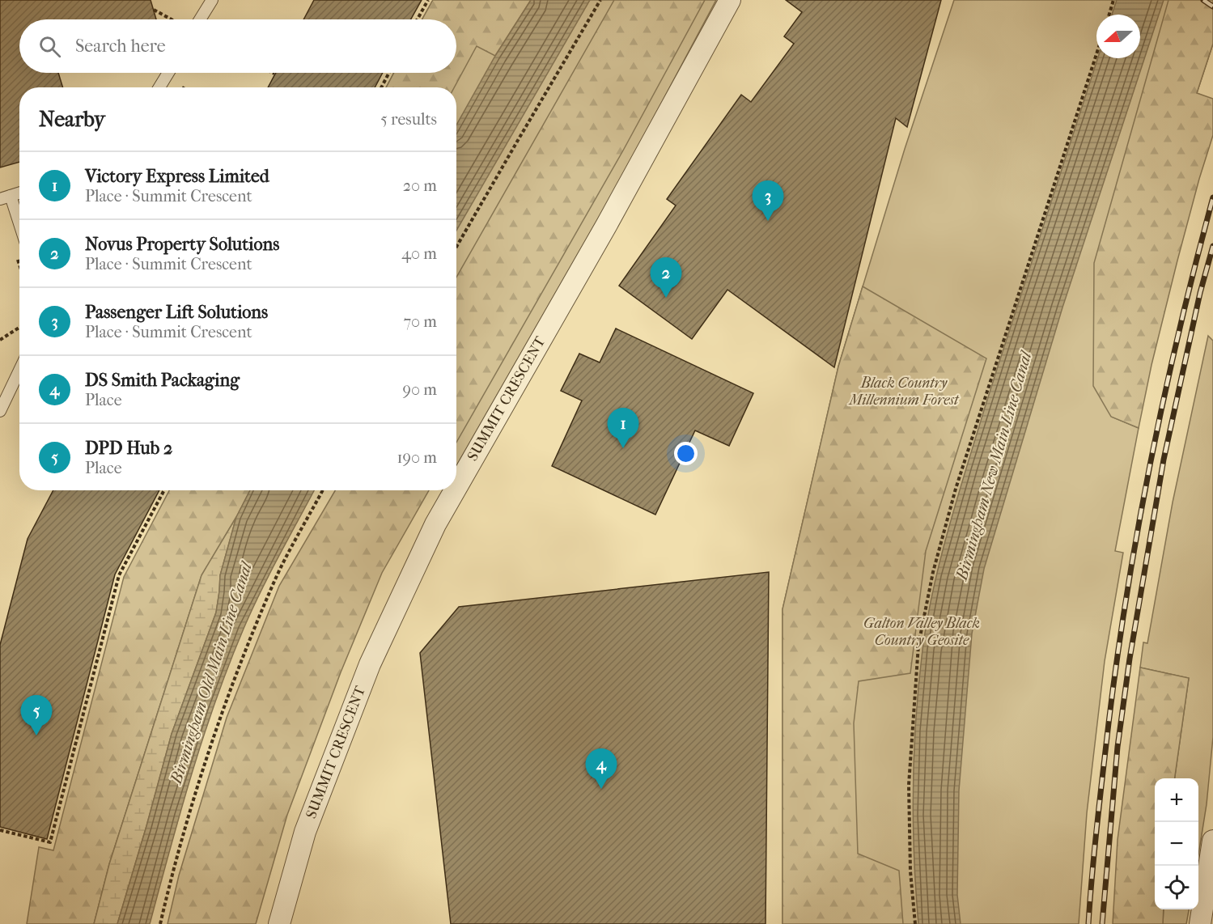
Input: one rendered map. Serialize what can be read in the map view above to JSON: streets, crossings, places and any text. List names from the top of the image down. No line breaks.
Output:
{"streets":{"street":["SUMMIT CRESCENT"]},"water":["Birmingham New Main Line Canal","Birmingham Old Main Line Canal"],"parks":["Black Country Millennium Forest","Galton Valley Black Country Geosite"],"north":"left","page":{"search":"Search here","heading":["Nearby","5 results"],"list":[{"mark":"1","name":"Victory Express Limited","note":"Place · Summit Crescent","value":"20 m"},{"mark":"2","name":"Novus Property Solutions","note":"Place · Summit Crescent","value":"40 m"},{"mark":"3","name":"Passenger Lift Solutions","note":"Place · Summit Crescent","value":"70 m"},{"mark":"4","name":"DS Smith Packaging","note":"Place","value":"90 m"},{"mark":"5","name":"DPD Hub 2","note":"Place","value":"190 m"}],"pins":["3","2","1","5","4"],"map_buttons":["+","−"]}}
